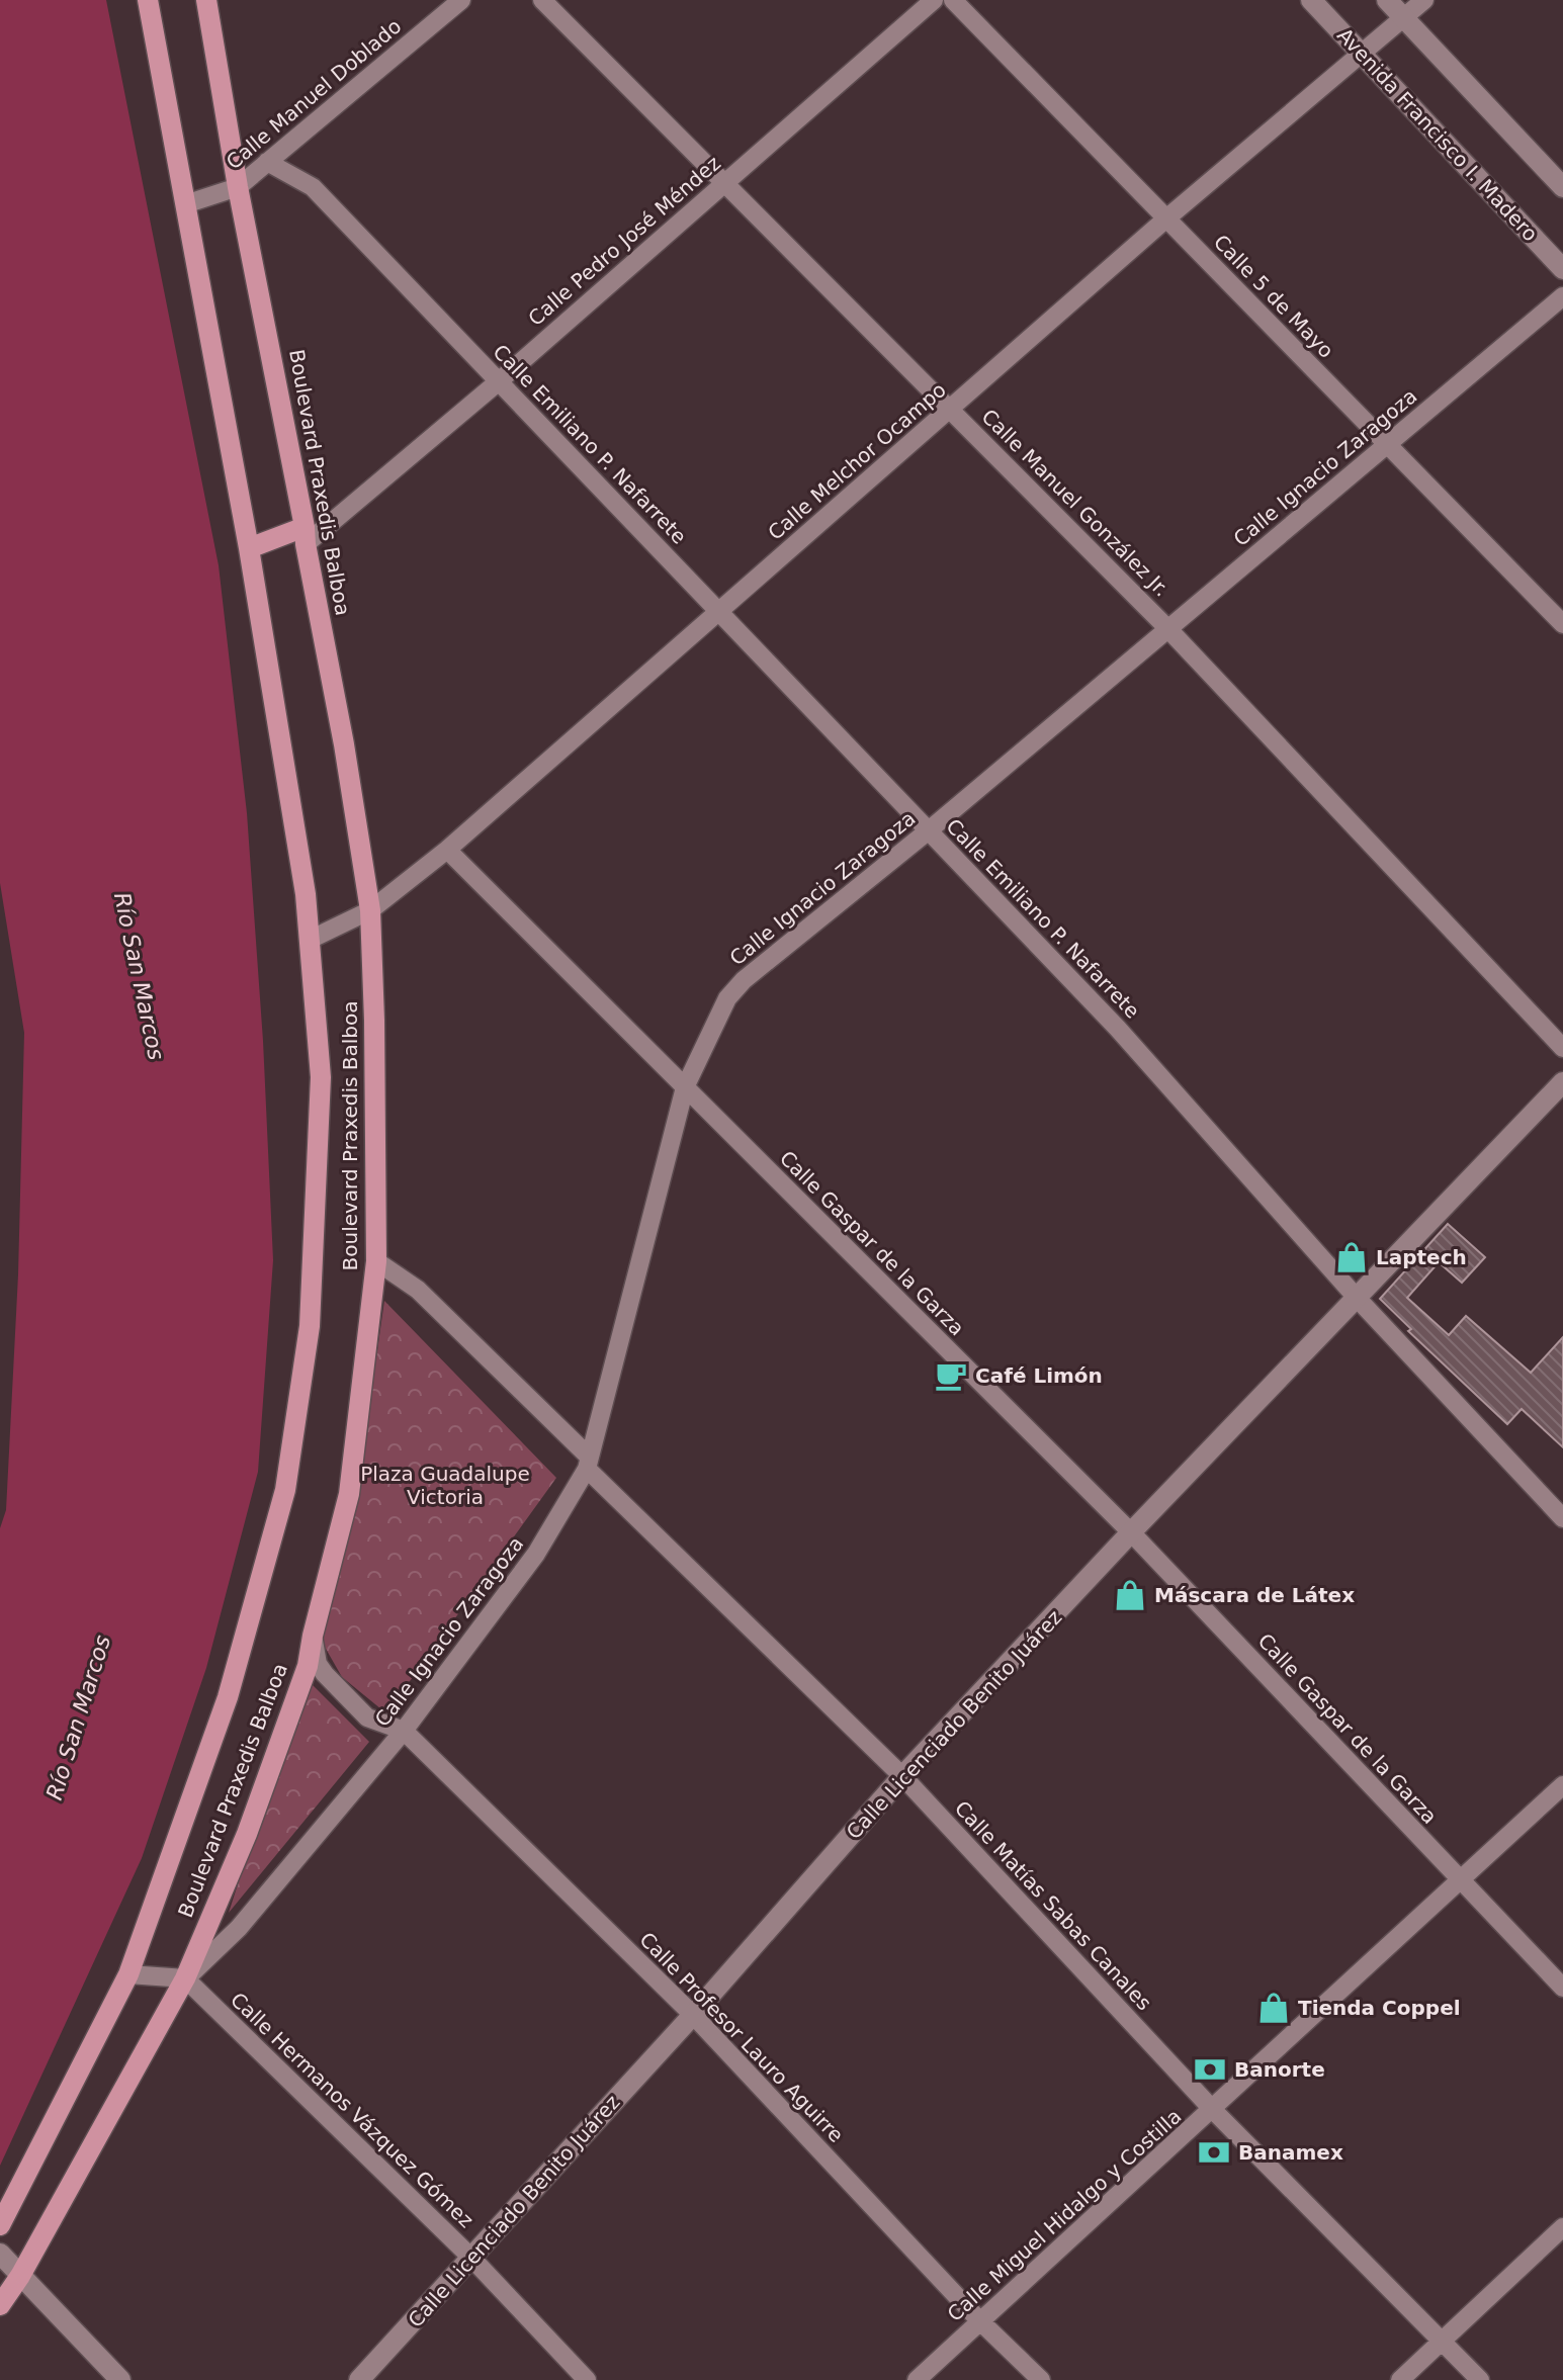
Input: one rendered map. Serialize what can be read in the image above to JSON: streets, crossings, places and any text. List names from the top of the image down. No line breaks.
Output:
{"streets":{"main road":["Boulevard Praxedis Balboa"],"street":["Calle Manuel Doblado","Avenida Francisco I. Madero","Calle Pedro José Méndez","Calle 5 de Mayo","Calle Emiliano P. Nafarrete","Calle Melchor Ocampo","Calle Ignacio Zaragoza","Calle Manuel González Jr.","Calle Gaspar de la Garza","Calle Licenciado Benito Juárez","Calle Matías Sabas Canales","Calle Profesor Lauro Aguirre","Calle Hermanos Vázquez Gómez","Calle Miguel Hidalgo y Costilla"]},"crossings":[["Calle Manuel Doblado","Calle Emiliano P. Nafarrete"],["Calle Manuel Doblado","Boulevard Praxedis Balboa"],["Avenida Francisco I. Madero","Calle Melchor Ocampo"],["Calle Pedro José Méndez","Calle Emiliano P. Nafarrete"],["Calle Pedro José Méndez","Boulevard Praxedis Balboa"],["Calle Pedro José Méndez","Calle Manuel González Jr."],["Calle 5 de Mayo","Calle Melchor Ocampo"],["Calle 5 de Mayo","Calle Ignacio Zaragoza"],["Calle Emiliano P. Nafarrete","Calle Melchor Ocampo"],["Calle Emiliano P. Nafarrete","Calle Ignacio Zaragoza"],["Calle Emiliano P. Nafarrete","Calle Licenciado Benito Juárez"],["Calle Melchor Ocampo","Boulevard Praxedis Balboa"],["Calle Melchor Ocampo","Calle Manuel González Jr."],["Calle Melchor Ocampo","Calle Gaspar de la Garza"],["Calle Ignacio Zaragoza","Boulevard Praxedis Balboa"],["Calle Ignacio Zaragoza","Calle Manuel González Jr."],["Calle Ignacio Zaragoza","Calle Gaspar de la Garza"],["Calle Ignacio Zaragoza","Calle Matías Sabas Canales"],["Calle Ignacio Zaragoza","Calle Profesor Lauro Aguirre"],["Calle Ignacio Zaragoza","Calle Hermanos Vázquez Gómez"],["Boulevard Praxedis Balboa","Calle Matías Sabas Canales"],["Boulevard Praxedis Balboa","Calle Hermanos Vázquez Gómez"],["Calle Gaspar de la Garza","Calle Licenciado Benito Juárez"],["Calle Gaspar de la Garza","Calle Miguel Hidalgo y Costilla"],["Calle Licenciado Benito Juárez","Calle Matías Sabas Canales"],["Calle Licenciado Benito Juárez","Calle Profesor Lauro Aguirre"],["Calle Licenciado Benito Juárez","Calle Hermanos Vázquez Gómez"],["Calle Matías Sabas Canales","Calle Miguel Hidalgo y Costilla"],["Calle Profesor Lauro Aguirre","Calle Miguel Hidalgo y Costilla"]],"water":["Río San Marcos"],"parks":["Plaza Guadalupe Victoria"],"places":{"shop":["Laptech","Máscara de Látex","Tienda Coppel"],"cafe":["Café Limón"],"bank":["Banorte","Banamex"]}}
